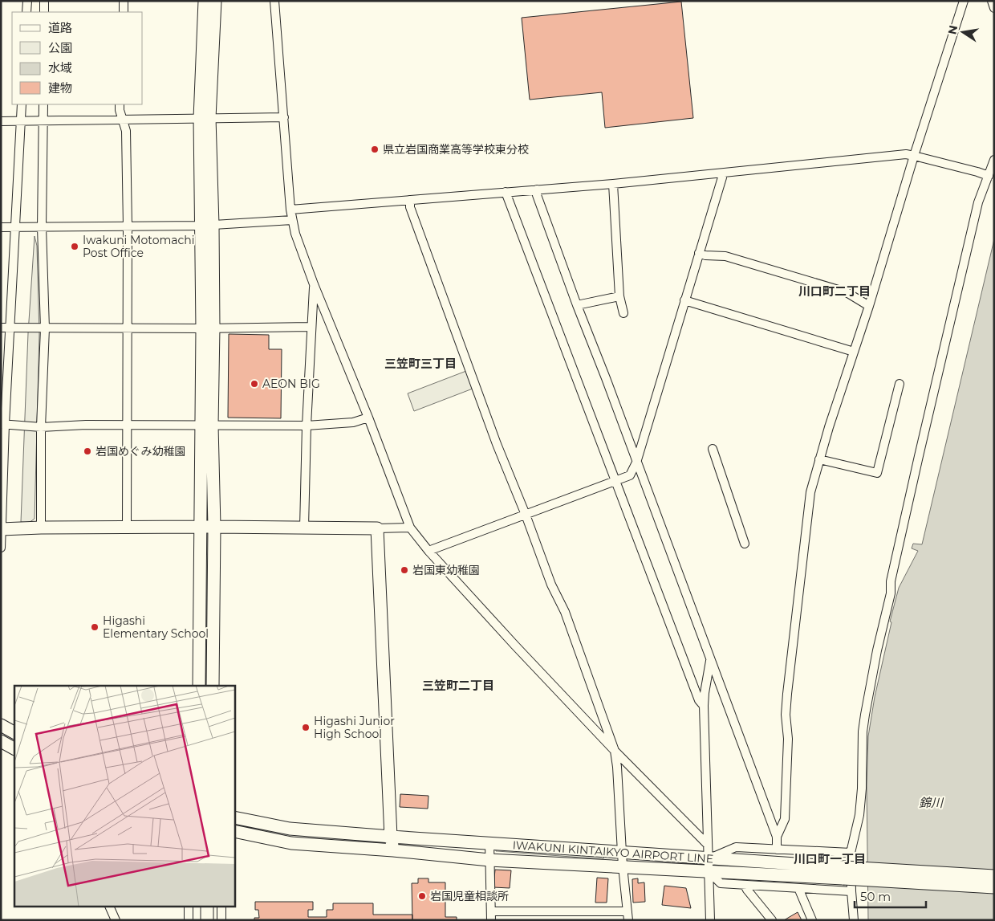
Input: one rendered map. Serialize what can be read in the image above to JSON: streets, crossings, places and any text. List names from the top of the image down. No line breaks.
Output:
{"streets":{"street":["IWAKUNI KINTAIKYO AIRPORT LINE"]},"districts":["川口町二丁目","三笠町三丁目","三笠町二丁目","川口町一丁目"],"water":["錦川"],"places":["県立岩国商業高等学校東分校","Iwakuni Motomachi Post Office","AEON BIG","岩国めぐみ幼稚園","岩国東幼稚園","Higashi Elementary School","Higashi Junior High School","岩国児童相談所"],"legend":["道路","公園","水域","建物"],"scale_bar":"50 m","north":"left"}
